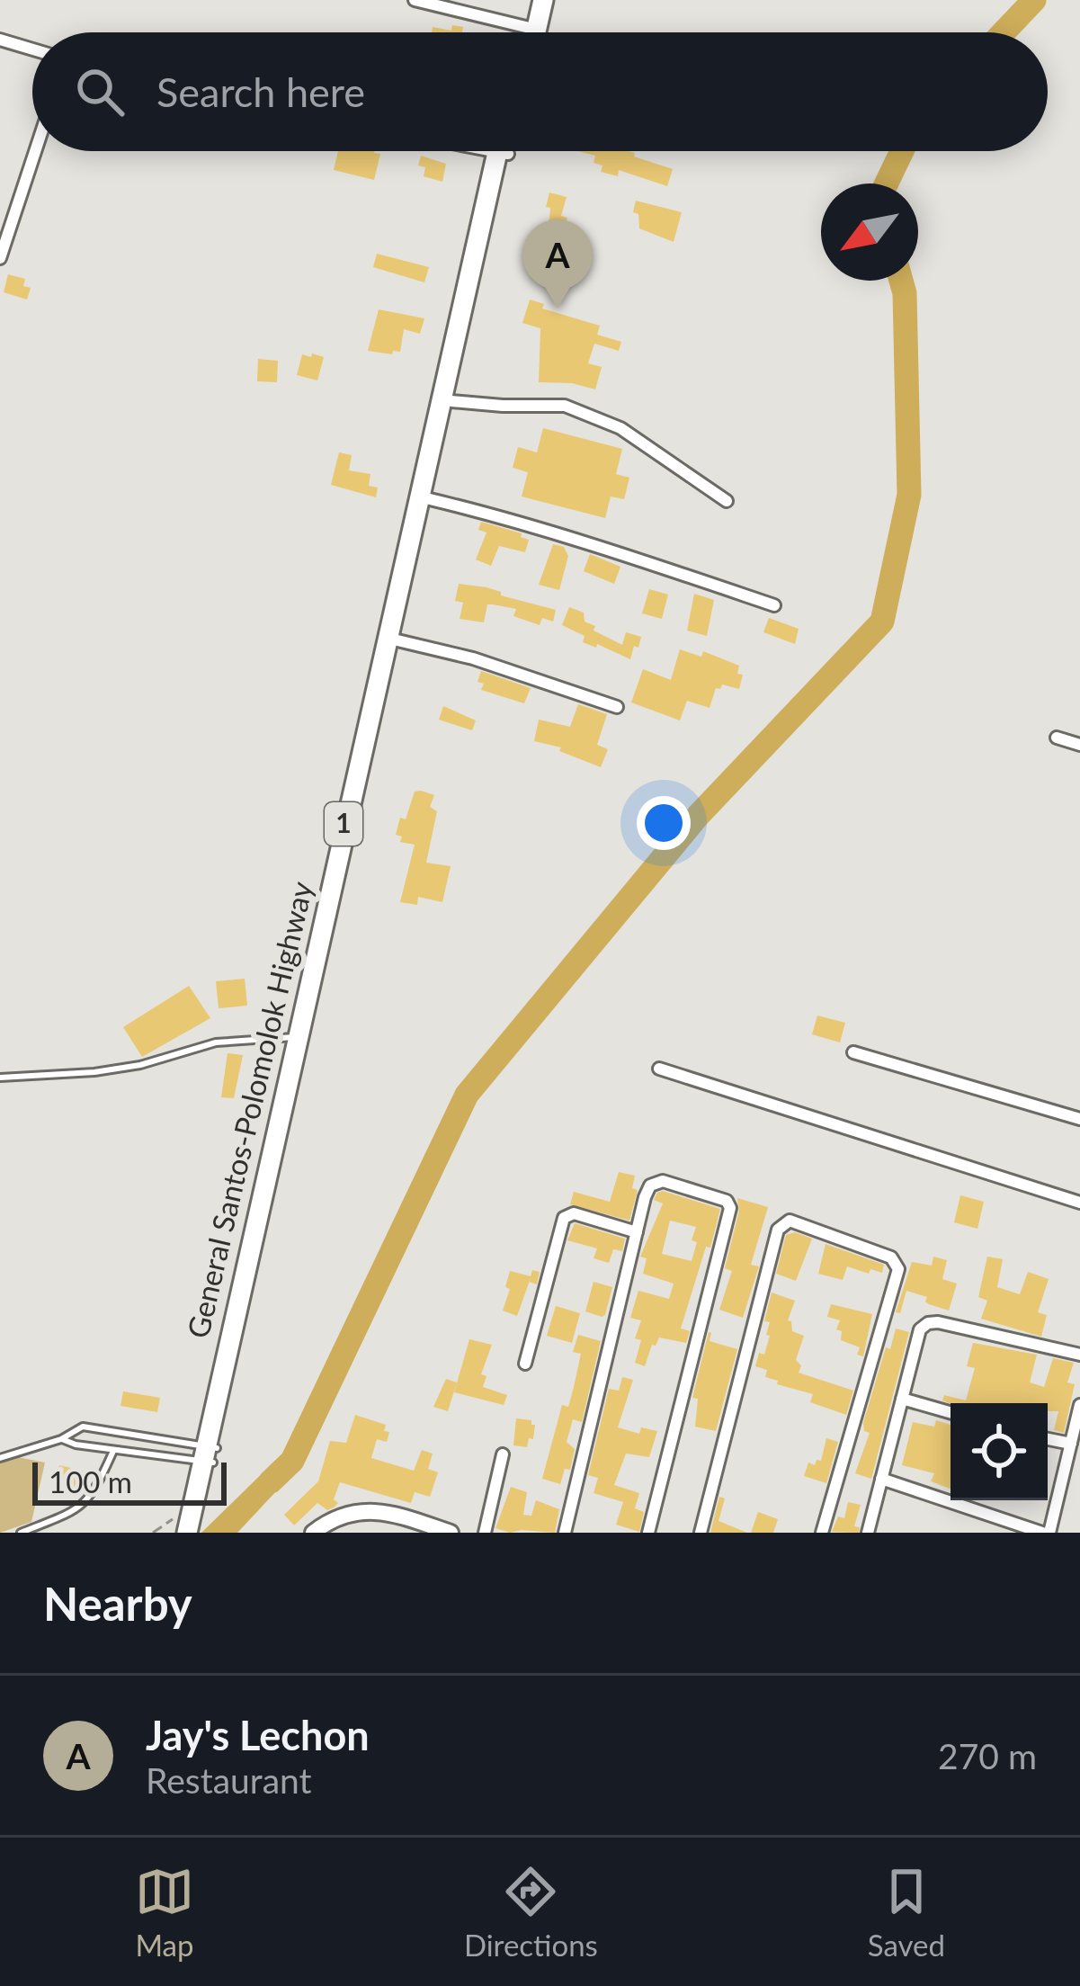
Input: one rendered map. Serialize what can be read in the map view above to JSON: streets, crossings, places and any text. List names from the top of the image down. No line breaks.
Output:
{"streets":{"highway":["1","General Santos-Polomolok Highway"]},"crossings":[["1","General Santos-Polomolok Highway"]],"scale_bar":"100 m","north":"bottom left","page":{"search":"Search here","pins":"A","scale":"100 m","heading":"Nearby","list":[{"mark":"A","name":"Jay's Lechon","note":"Restaurant","value":"270 m"}],"nav":["Map","Directions","Saved"]}}
